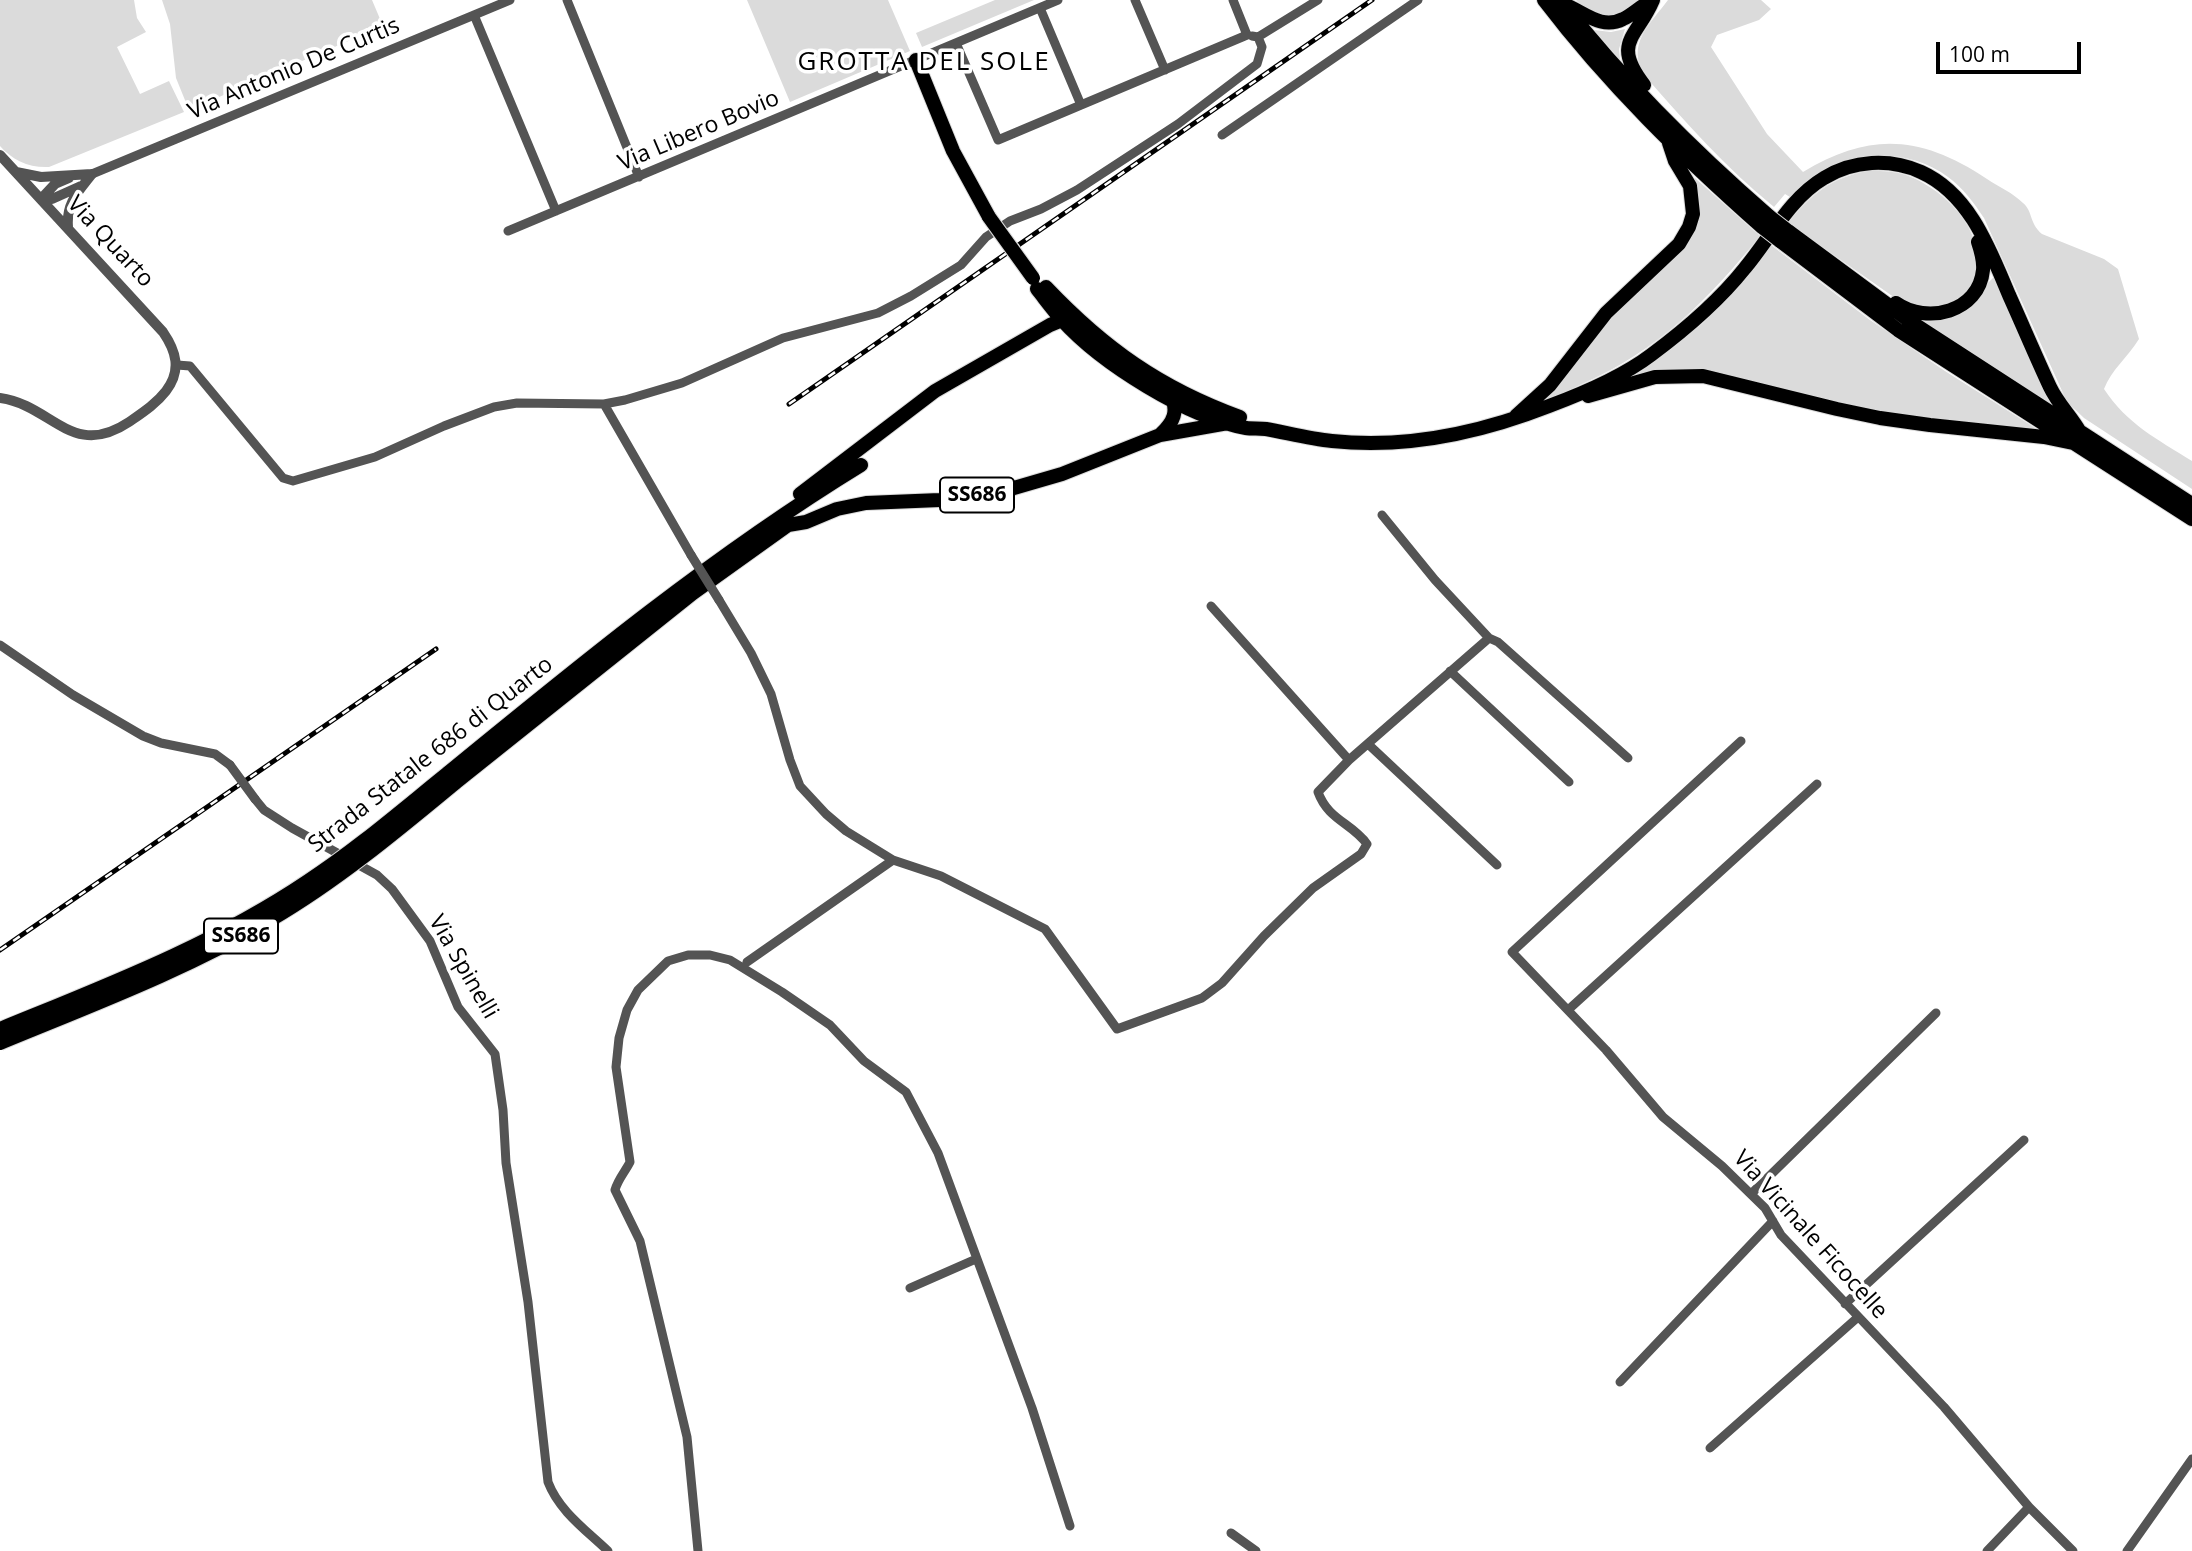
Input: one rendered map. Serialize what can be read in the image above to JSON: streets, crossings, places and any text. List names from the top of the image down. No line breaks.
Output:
{"streets":{"highway":["SS686","Strada Statale 686 di Quarto"],"street":["Via Antonio De Curtis","Via Libero Bovio","Via Quarto","Via Spinelli","Via Vicinale Ficocelle"]},"crossings":[["Via Libero Bovio","SS686"],["SS686","Strada Statale 686 di Quarto"]],"districts":["GROTTA DEL SOLE"],"scale_bar":"100 m"}
